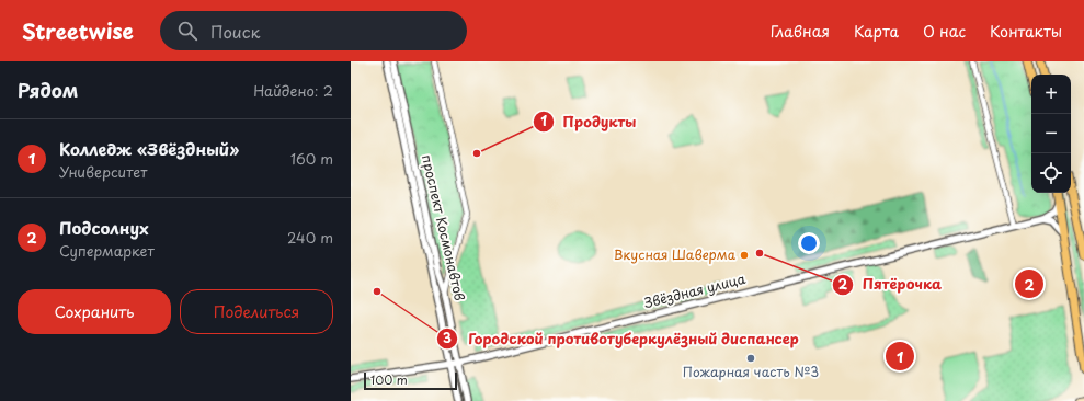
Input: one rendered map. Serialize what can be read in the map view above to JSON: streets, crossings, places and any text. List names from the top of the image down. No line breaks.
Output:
{"streets":{"street":["проспект Космонавтов","Звёздная улица"]},"crossings":[["проспект Космонавтов","Звёздная улица"]],"places":["Продукты","Пятёрочка","Вкусная Шаверма","Городской противотуберкулёзный диспансер","Пожарная часть №3"],"scale_bar":"100 m","page":{"header":"Streetwise","search":"Поиск","nav":["Главная","Карта","О нас","Контакты"],"heading":["Рядом","Найдено: 2"],"map_buttons":["+","−"],"list":[{"mark":"1","name":"Колледж «Звёздный»","note":"Университет","value":"160 m"},{"mark":"2","name":"Подсолнух","note":"Супермаркет","value":"240 m"}],"pins":["2","1"],"buttons":["Сохранить","Поделиться"],"scale":"100 m"}}
